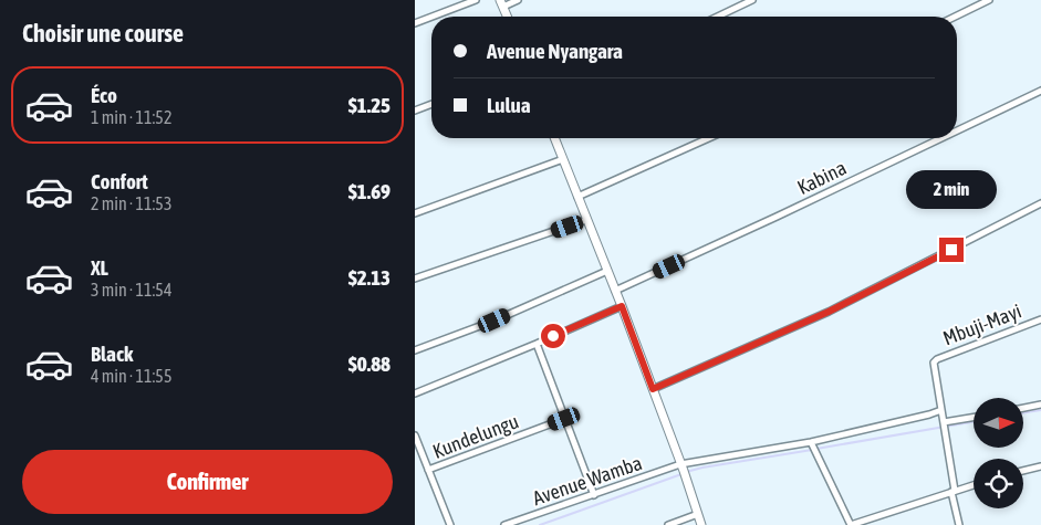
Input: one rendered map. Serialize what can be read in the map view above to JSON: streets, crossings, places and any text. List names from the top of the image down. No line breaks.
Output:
{"streets":{"street":["Kabina","Mbuji-Mayi","Kundelungu","Avenue Wamba"]},"crossings":[["Mbuji-Mayi","Avenue Wamba"]],"north":"right","page":{"heading":"Choisir une course","banner":["Avenue Nyangara","Lulua"],"list":[{"name":"Éco","note":"1 min · 11:52","value":"$1.25"},{"name":"Confort","note":"2 min · 11:53","value":"$1.69"},{"name":"XL","note":"3 min · 11:54","value":"$2.13"},{"name":"Black","note":"4 min · 11:55","value":"$0.88"}],"bubble":"2 min","buttons":"Confirmer"}}
